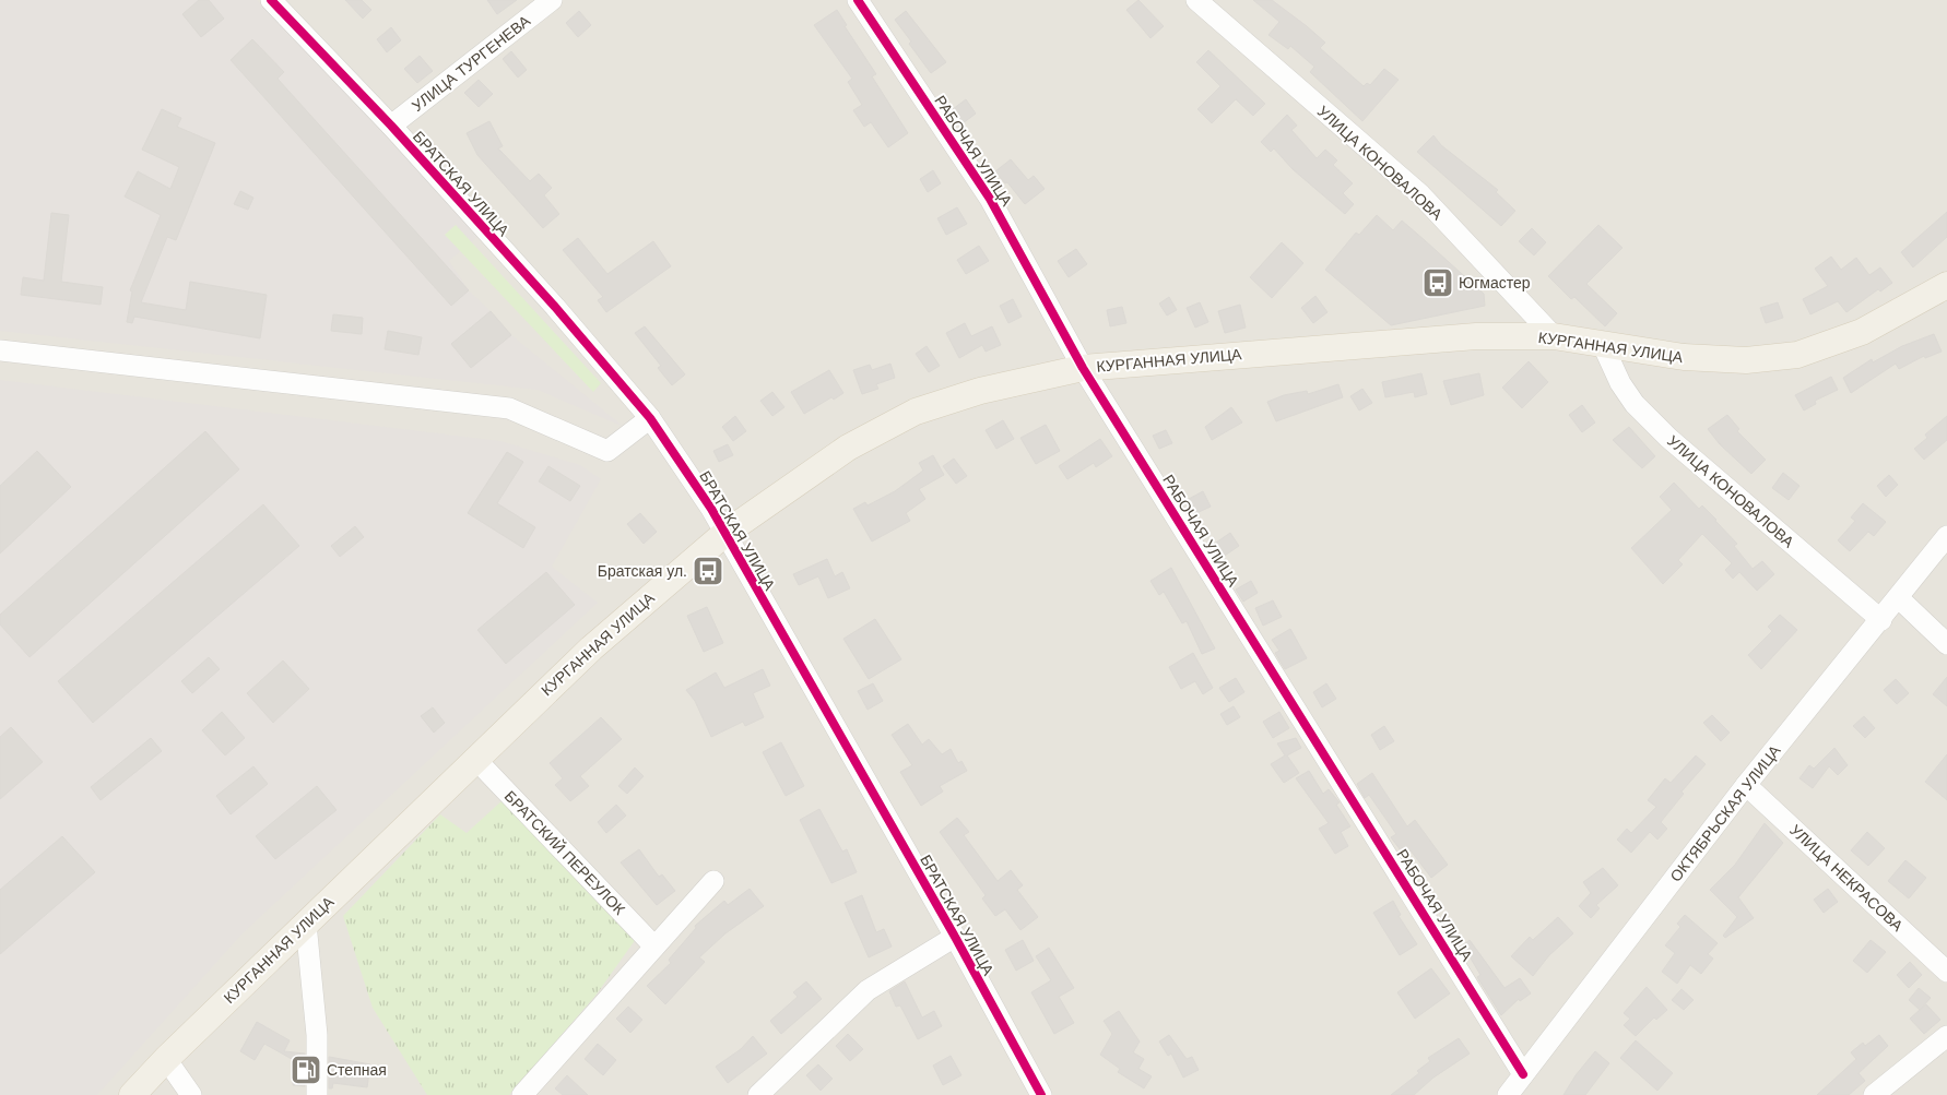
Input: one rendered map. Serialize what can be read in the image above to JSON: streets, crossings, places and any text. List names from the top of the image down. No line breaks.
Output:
{"streets":{"main road":["КУРГАННАЯ УЛИЦА"],"street":["УЛИЦА ТУРГЕНЕВА","РАБОЧАЯ УЛИЦА","УЛИЦА КОНОВАЛОВА","БРАТСКАЯ УЛИЦА","ОКТЯБРЬСКАЯ УЛИЦА","БРАТСКИЙ ПЕРЕУЛОК","УЛИЦА НЕКРАСОВА"]},"crossings":[["УЛИЦА ТУРГЕНЕВА","БРАТСКАЯ УЛИЦА"],["РАБОЧАЯ УЛИЦА","КУРГАННАЯ УЛИЦА"],["РАБОЧАЯ УЛИЦА","ОКТЯБРЬСКАЯ УЛИЦА"],["УЛИЦА КОНОВАЛОВА","КУРГАННАЯ УЛИЦА"],["УЛИЦА КОНОВАЛОВА","ОКТЯБРЬСКАЯ УЛИЦА"],["БРАТСКАЯ УЛИЦА","КУРГАННАЯ УЛИЦА"],["КУРГАННАЯ УЛИЦА","БРАТСКИЙ ПЕРЕУЛОК"],["ОКТЯБРЬСКАЯ УЛИЦА","УЛИЦА НЕКРАСОВА"]],"places":{"bus stop":["Югмастер","Братская ул."],"fuel station":["Степная"]}}
